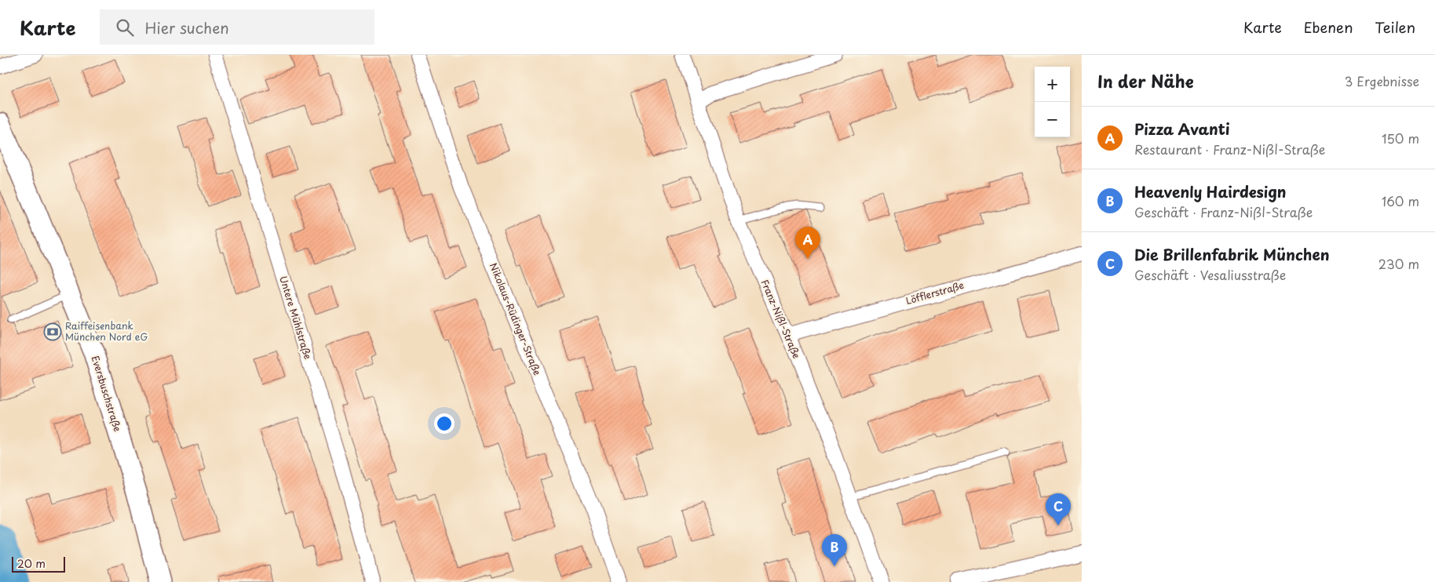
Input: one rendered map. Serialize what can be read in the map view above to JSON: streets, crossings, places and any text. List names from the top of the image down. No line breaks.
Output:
{"streets":{"main road":["Eversbuschstraße"],"street":["Löfflerstraße","Untere Mühlstraße","Nikolaus-Rüdinger-Straße","Franz-Nißl-Straße"]},"crossings":[["Löfflerstraße","Franz-Nißl-Straße"]],"places":{"bank":["Raiffeisenbank München Nord eG"]},"scale_bar":"20 m","page":{"header":"Karte","search":"Hier suchen","nav":["Karte","Ebenen","Teilen"],"heading":["In der Nähe","3 Ergebnisse"],"map_buttons":["+","−"],"list":[{"mark":"A","name":"Pizza Avanti","note":"Restaurant · Franz-Nißl-Straße","value":"150 m"},{"mark":"B","name":"Heavenly Hairdesign","note":"Geschäft · Franz-Nißl-Straße","value":"160 m"},{"mark":"C","name":"Die Brillenfabrik München","note":"Geschäft · Vesaliusstraße","value":"230 m"}],"pins":["A","C","B"],"scale":"20 m"}}
